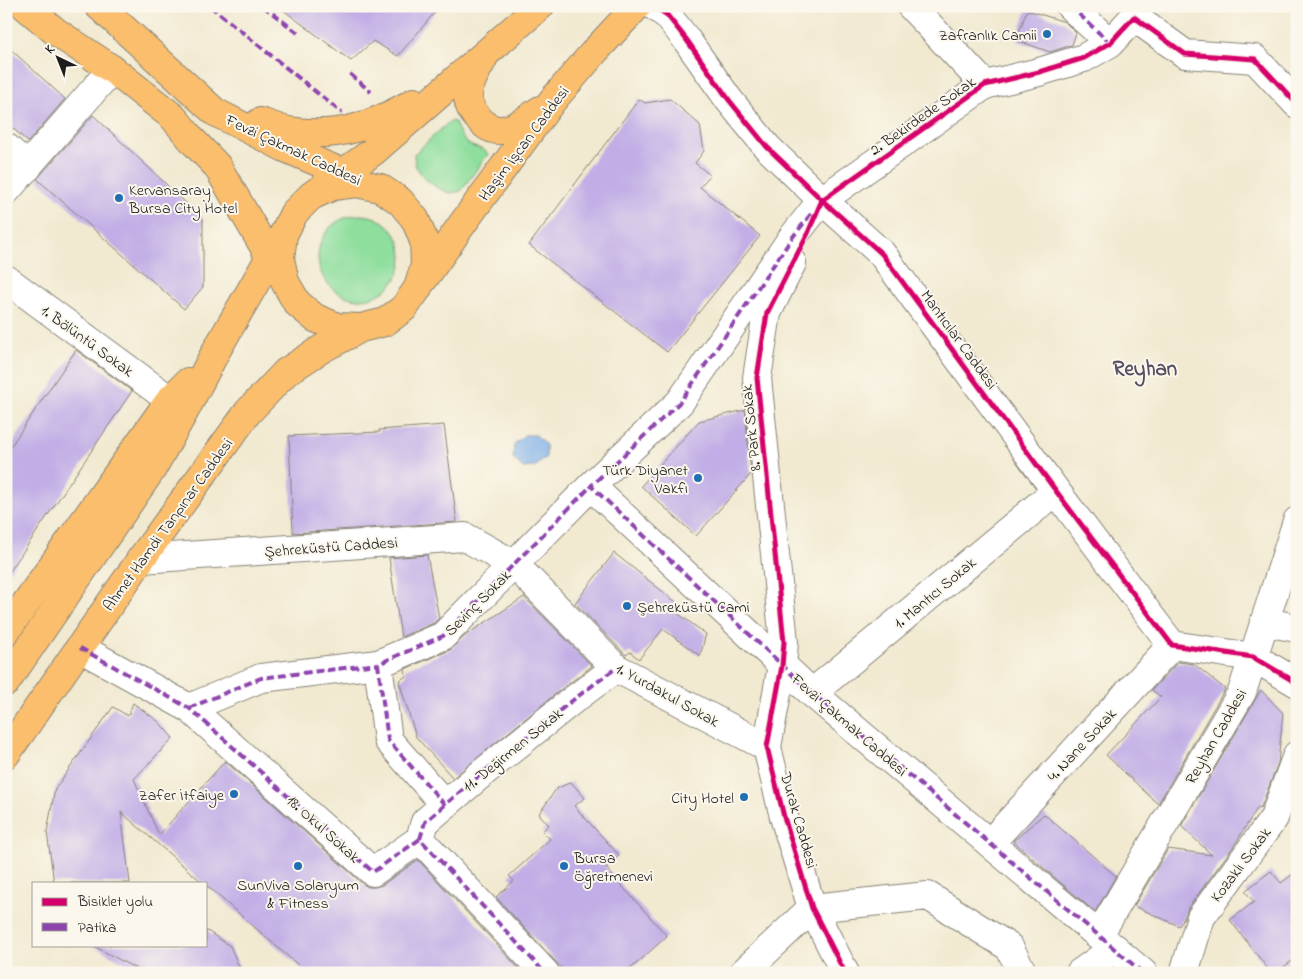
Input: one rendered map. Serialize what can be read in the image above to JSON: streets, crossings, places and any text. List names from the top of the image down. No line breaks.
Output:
{"streets":{"main road":["Haşim İşcan Caddesi","Fevzi Çakmak Caddesi","Ahmet Hamdi Tanpınar Caddesi"],"street":["2. Bekirdede Sokak","Mantıcılar Caddesi","1. Bölüntü Sokak","8. Park Sokak","Şehreküstü Caddesi","1. Mantıcı Sokak","Sevinç Sokak","1. Yurdakul Sokak","Reyhan Caddesi","4. Nane Sokak","11. Değirmen Sokak","Durak Caddesi","18. Okul Sokak","Kozaklı Sokak"]},"crossings":[["2. Bekirdede Sokak","Fevzi Çakmak Caddesi"],["2. Bekirdede Sokak","Mantıcılar Caddesi"],["2. Bekirdede Sokak","8. Park Sokak"],["2. Bekirdede Sokak","Sevinç Sokak"],["Haşim İşcan Caddesi","Fevzi Çakmak Caddesi"],["Haşim İşcan Caddesi","Ahmet Hamdi Tanpınar Caddesi"],["Fevzi Çakmak Caddesi","8. Park Sokak"],["Fevzi Çakmak Caddesi","Ahmet Hamdi Tanpınar Caddesi"],["Fevzi Çakmak Caddesi","1. Mantıcı Sokak"],["Fevzi Çakmak Caddesi","Sevinç Sokak"],["Fevzi Çakmak Caddesi","Reyhan Caddesi"],["Fevzi Çakmak Caddesi","4. Nane Sokak"],["Fevzi Çakmak Caddesi","Durak Caddesi"],["Mantıcılar Caddesi","8. Park Sokak"],["Mantıcılar Caddesi","1. Mantıcı Sokak"],["Mantıcılar Caddesi","4. Nane Sokak"],["8. Park Sokak","Durak Caddesi"],["Ahmet Hamdi Tanpınar Caddesi","Şehreküstü Caddesi"],["Ahmet Hamdi Tanpınar Caddesi","18. Okul Sokak"],["Şehreküstü Caddesi","Sevinç Sokak"],["Şehreküstü Caddesi","1. Yurdakul Sokak"],["Sevinç Sokak","1. Yurdakul Sokak"],["Sevinç Sokak","18. Okul Sokak"],["1. Yurdakul Sokak","11. Değirmen Sokak"],["1. Yurdakul Sokak","Durak Caddesi"],["11. Değirmen Sokak","18. Okul Sokak"]],"districts":["Reyhan"],"places":["Zafranlık Camii","Kervansaray Bursa City Hotel","Türk Diyanet Vakfı","Şehreküstü Cami","Zafer İtfaiye","City Hotel","SunViva Solaryum & Fitness","Bursa Öğretmenevi"],"legend":["Bisiklet yolu","Patika"],"north":"top left"}
